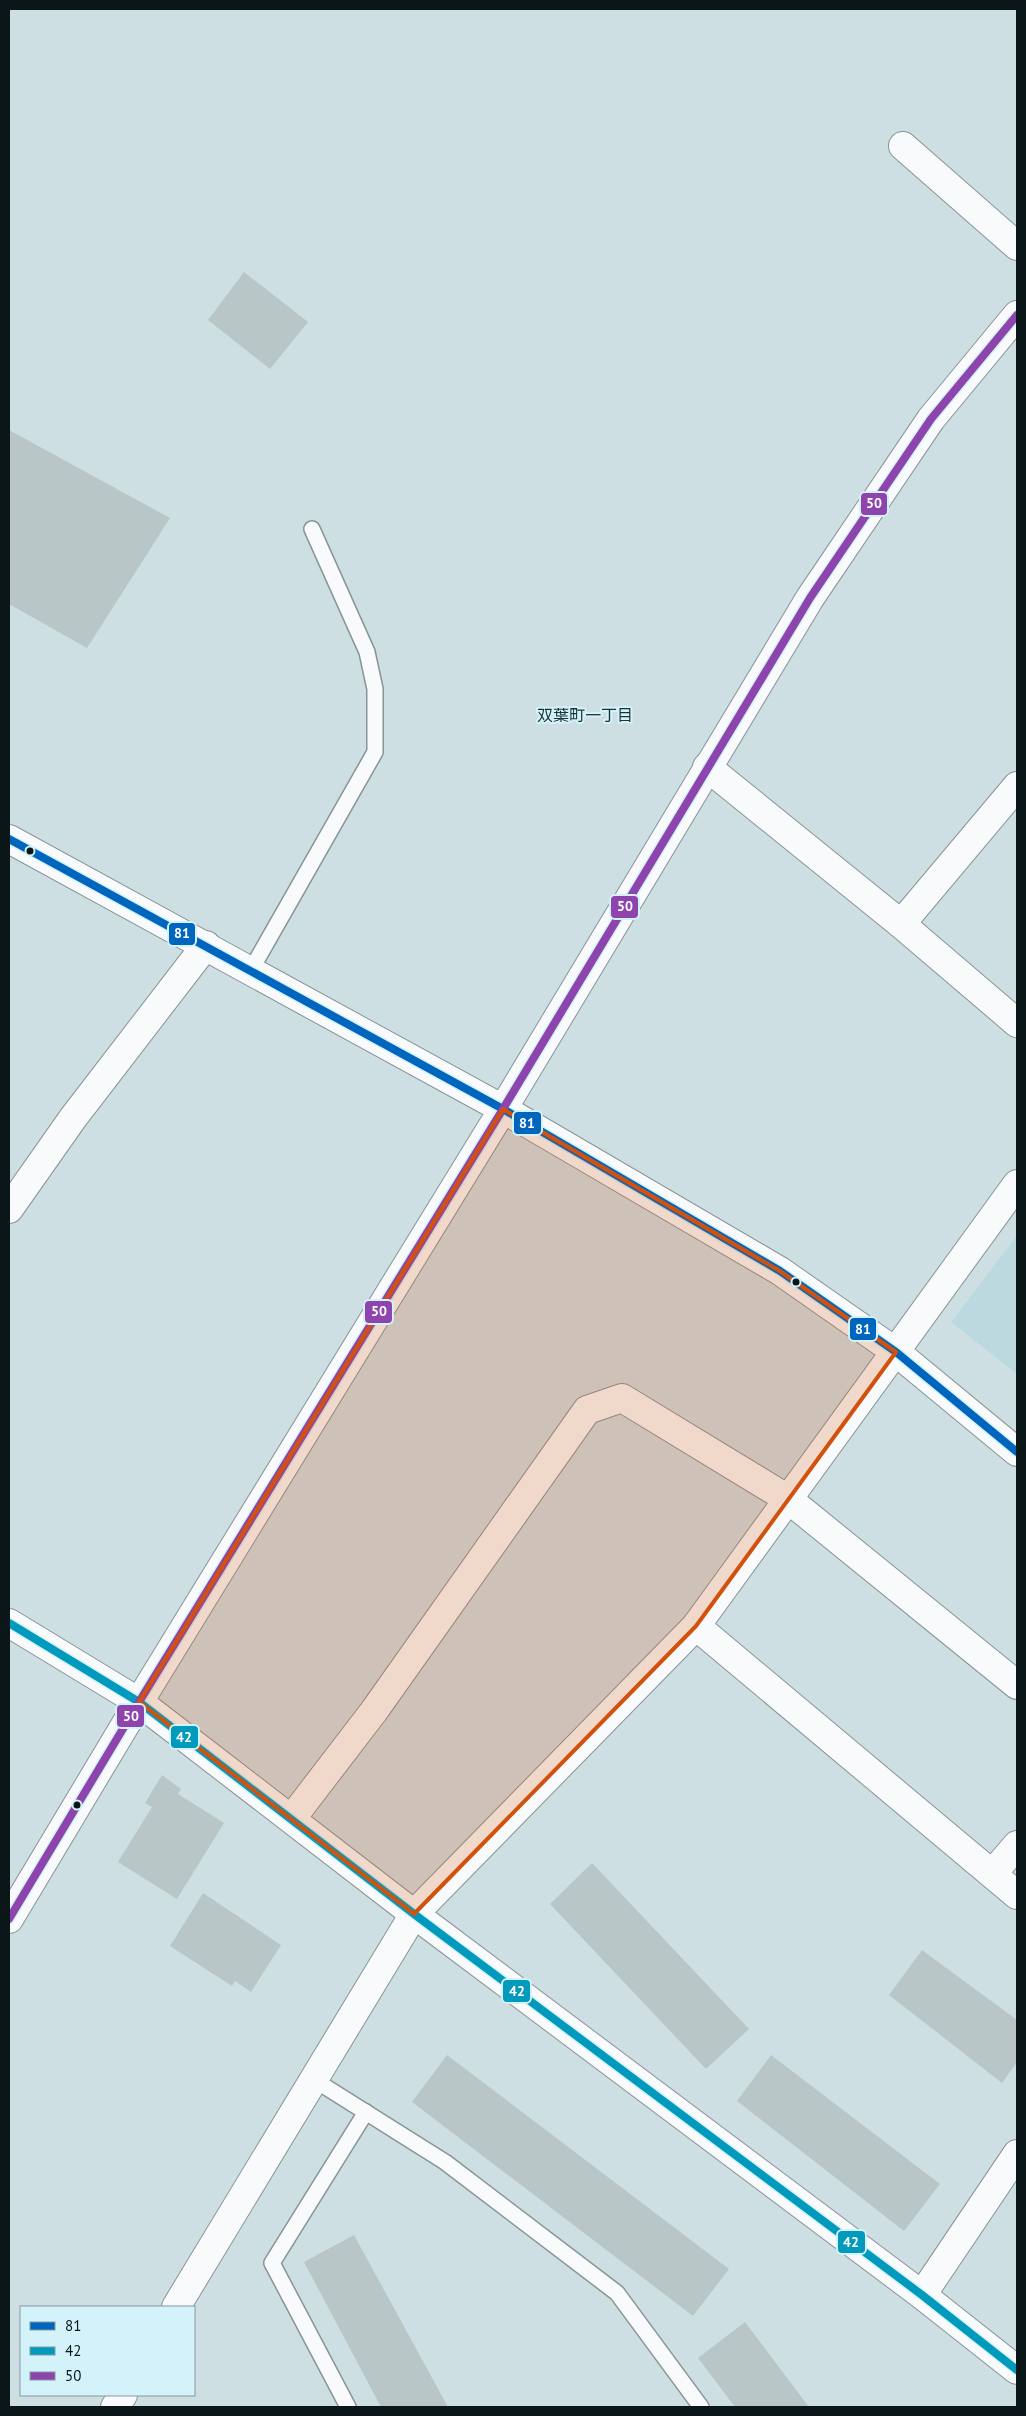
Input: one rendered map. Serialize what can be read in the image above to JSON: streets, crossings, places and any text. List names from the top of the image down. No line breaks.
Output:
{"districts":["双葉町一丁目"],"lines":["transit line 50","transit line 81","transit line 42"],"legend":["81","42","50"]}
